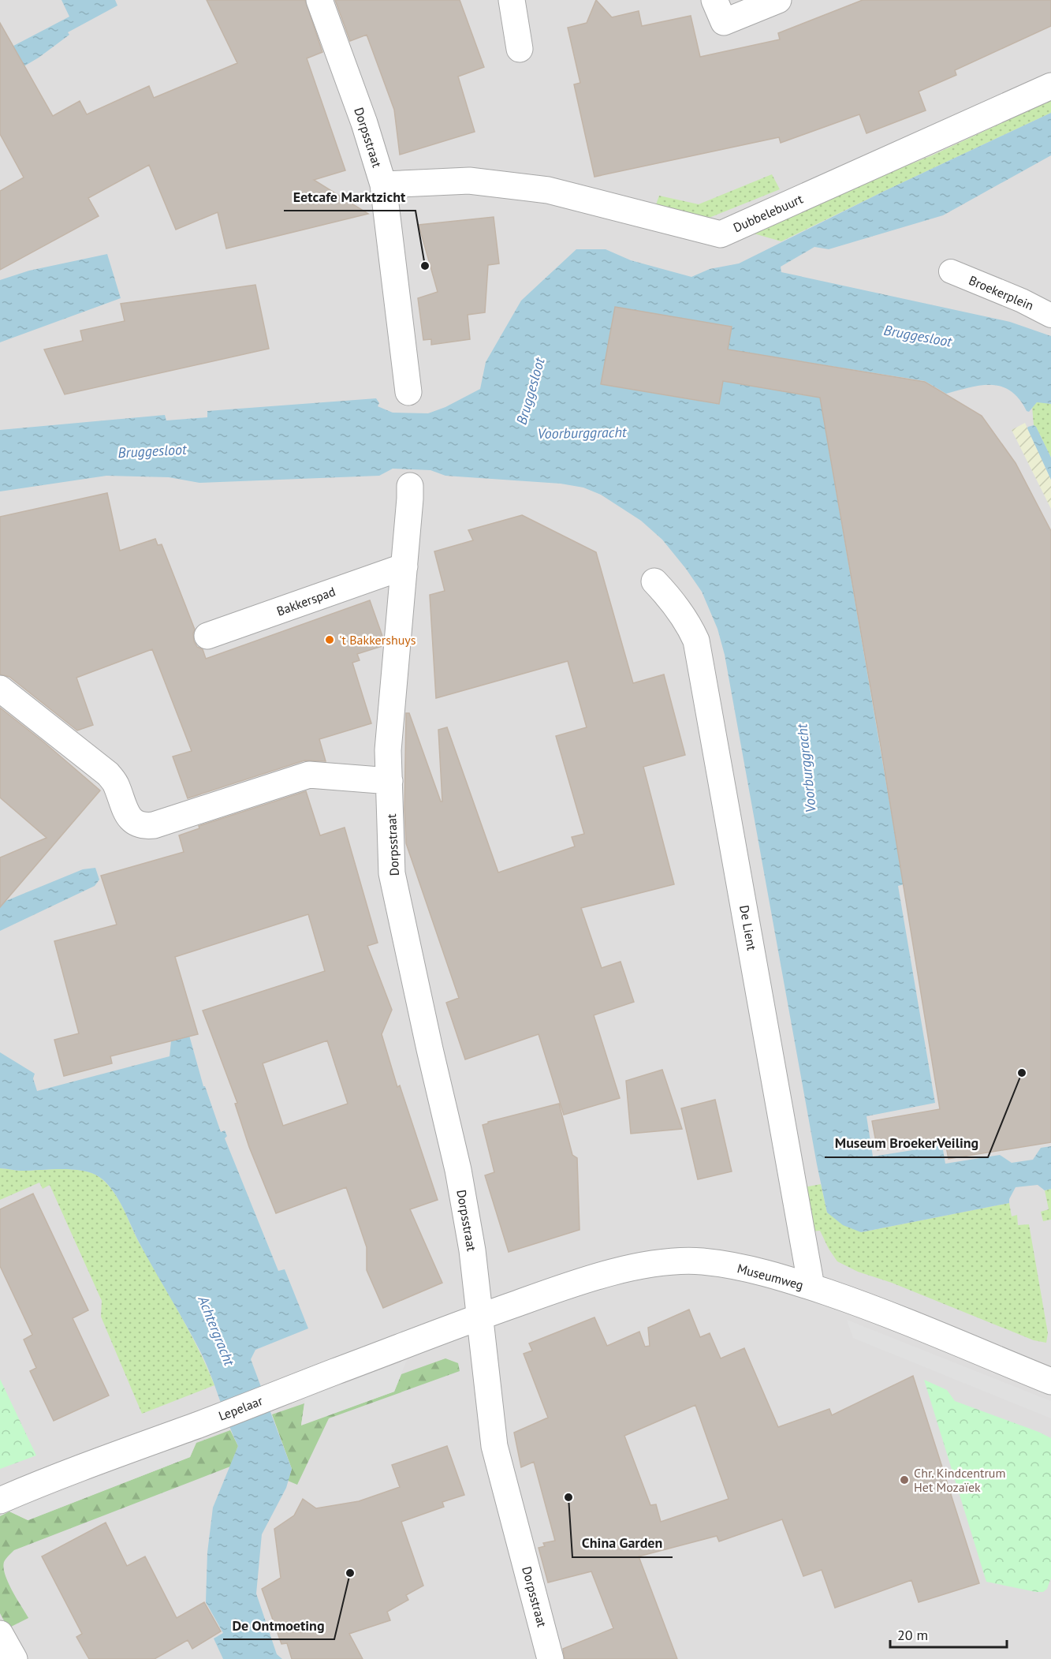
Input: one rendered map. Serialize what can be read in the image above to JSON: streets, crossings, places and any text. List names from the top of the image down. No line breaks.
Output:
{"streets":{"street":["Dorpsstraat","Dubbelebuurt","Bakkerspad","De Lient","Museumweg","Lepelaar"],"lane":["Broekerplein"]},"crossings":[["Dorpsstraat","Dubbelebuurt"],["Dorpsstraat","Bakkerspad"],["Dorpsstraat","Museumweg"],["Dorpsstraat","Lepelaar"],["De Lient","Museumweg"],["Museumweg","Lepelaar"]],"water":["Bruggesloot","Voorburggracht","Achtergracht"],"places":["Eetcafe Marktzicht","'t Bakkershuys","Museum BroekerVeiling","Chr. Kindcentrum Het Mozaïek","China Garden","De Ontmoeting"],"scale_bar":"20 m"}
